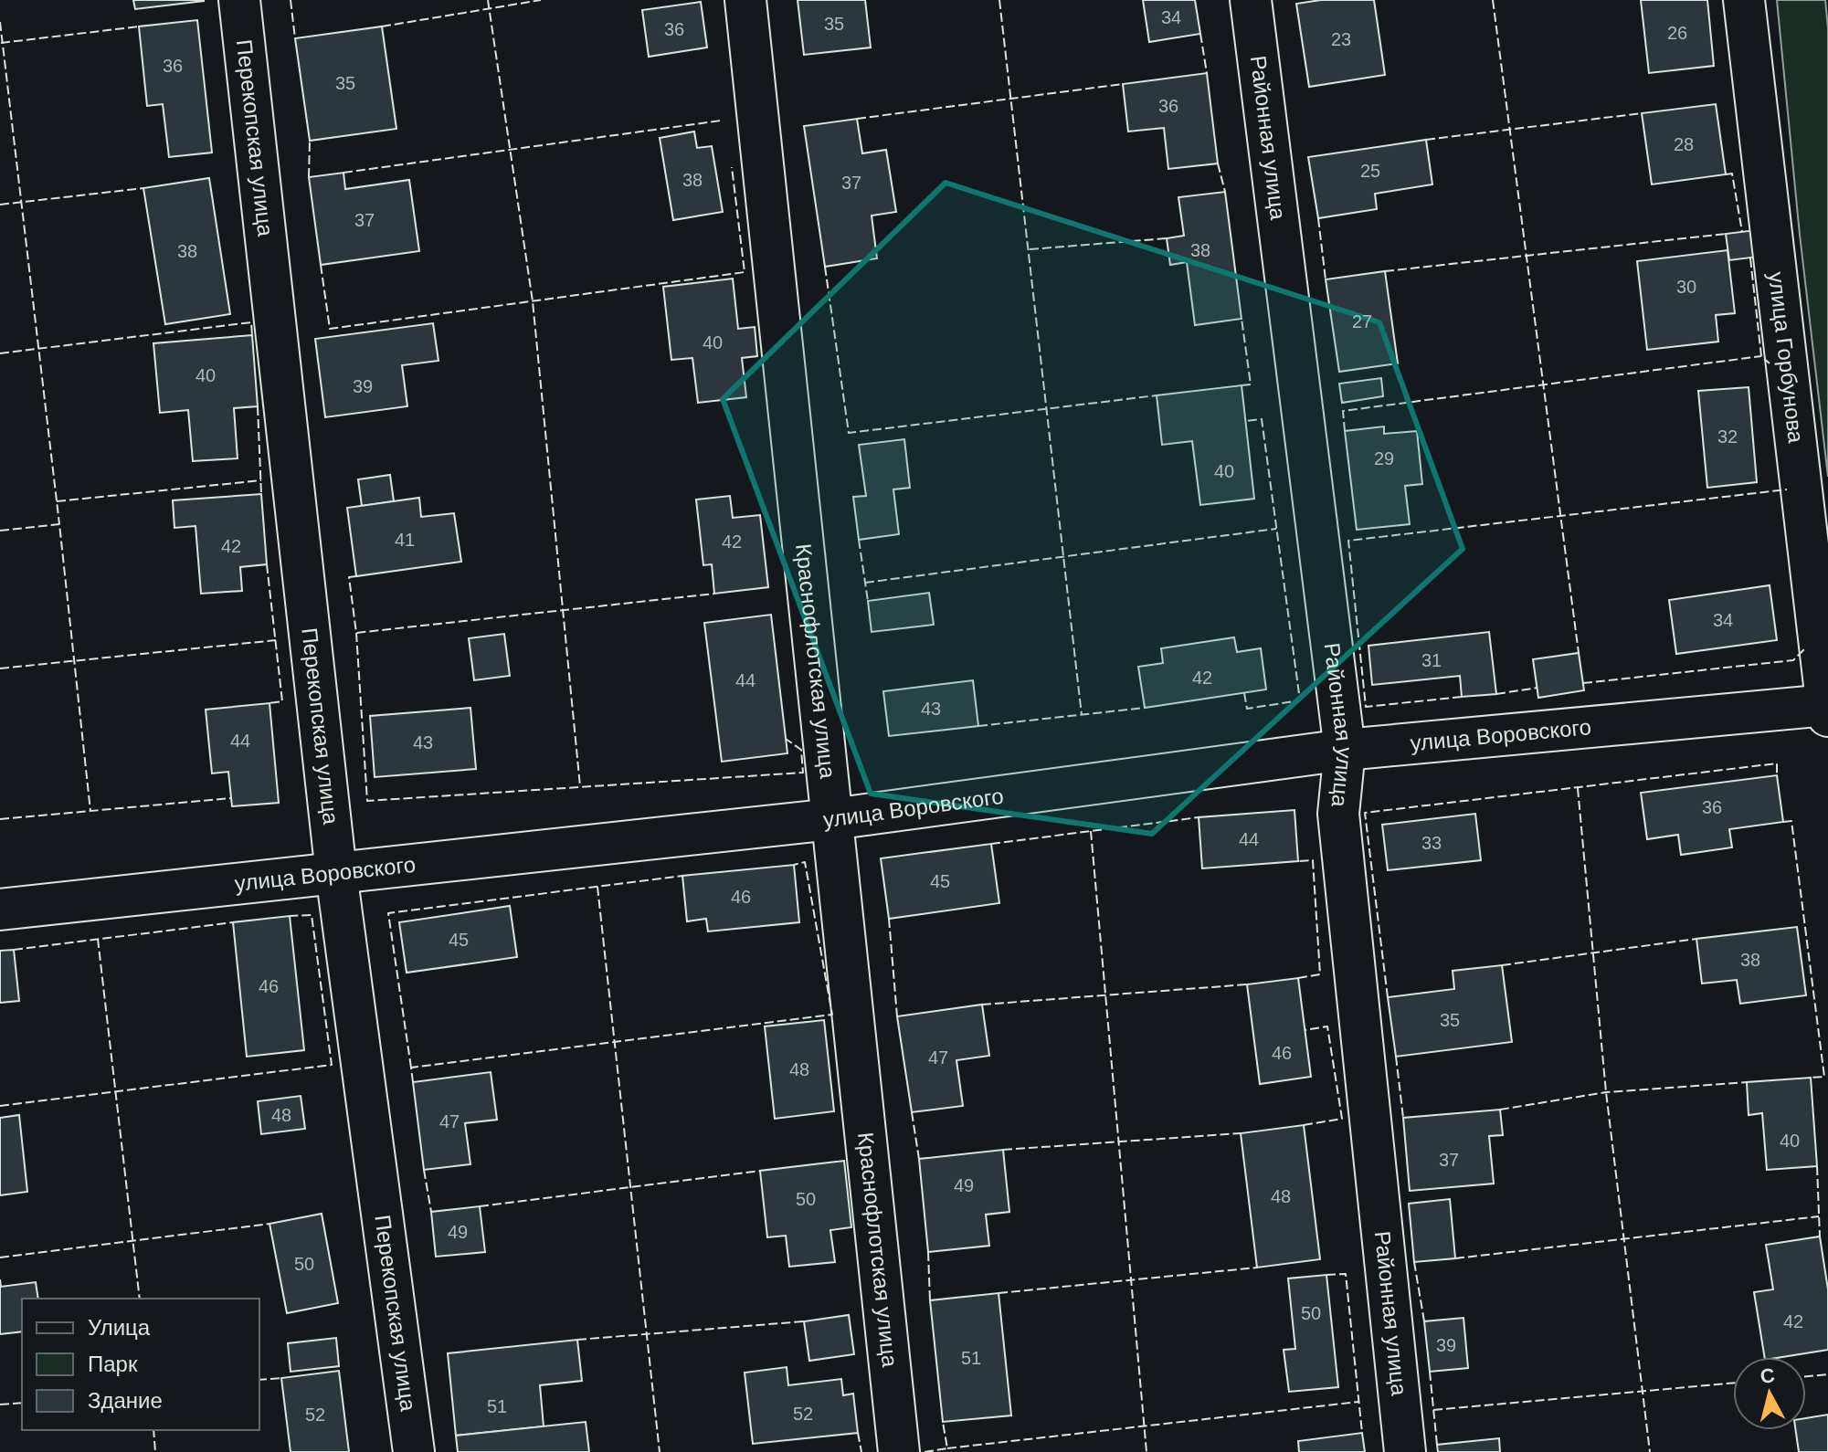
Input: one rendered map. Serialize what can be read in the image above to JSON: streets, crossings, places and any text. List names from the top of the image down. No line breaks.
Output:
{"streets":{"street":["Районная улица","Перекопская улица","улица Горбунова","Краснофлотская улица","улица Воровского"]},"crossings":[["Районная улица","улица Воровского"],["Перекопская улица","улица Воровского"],["улица Горбунова","улица Воровского"],["Краснофлотская улица","улица Воровского"]],"house_numbers":["34","35","36","26","23","36","35","36","28","25","38","37","37","38","38","30","27","40","40","39","32","29","40","41","42","42","34","31","42","44","43","44","43","36","44","33","45","46","45","38","46","35","46","47","48","48","47","40","37","49","48","50","49","50","50","42","39","51","51","52","52"],"legend":["Улица","Парк","Здание"],"north":"top"}
